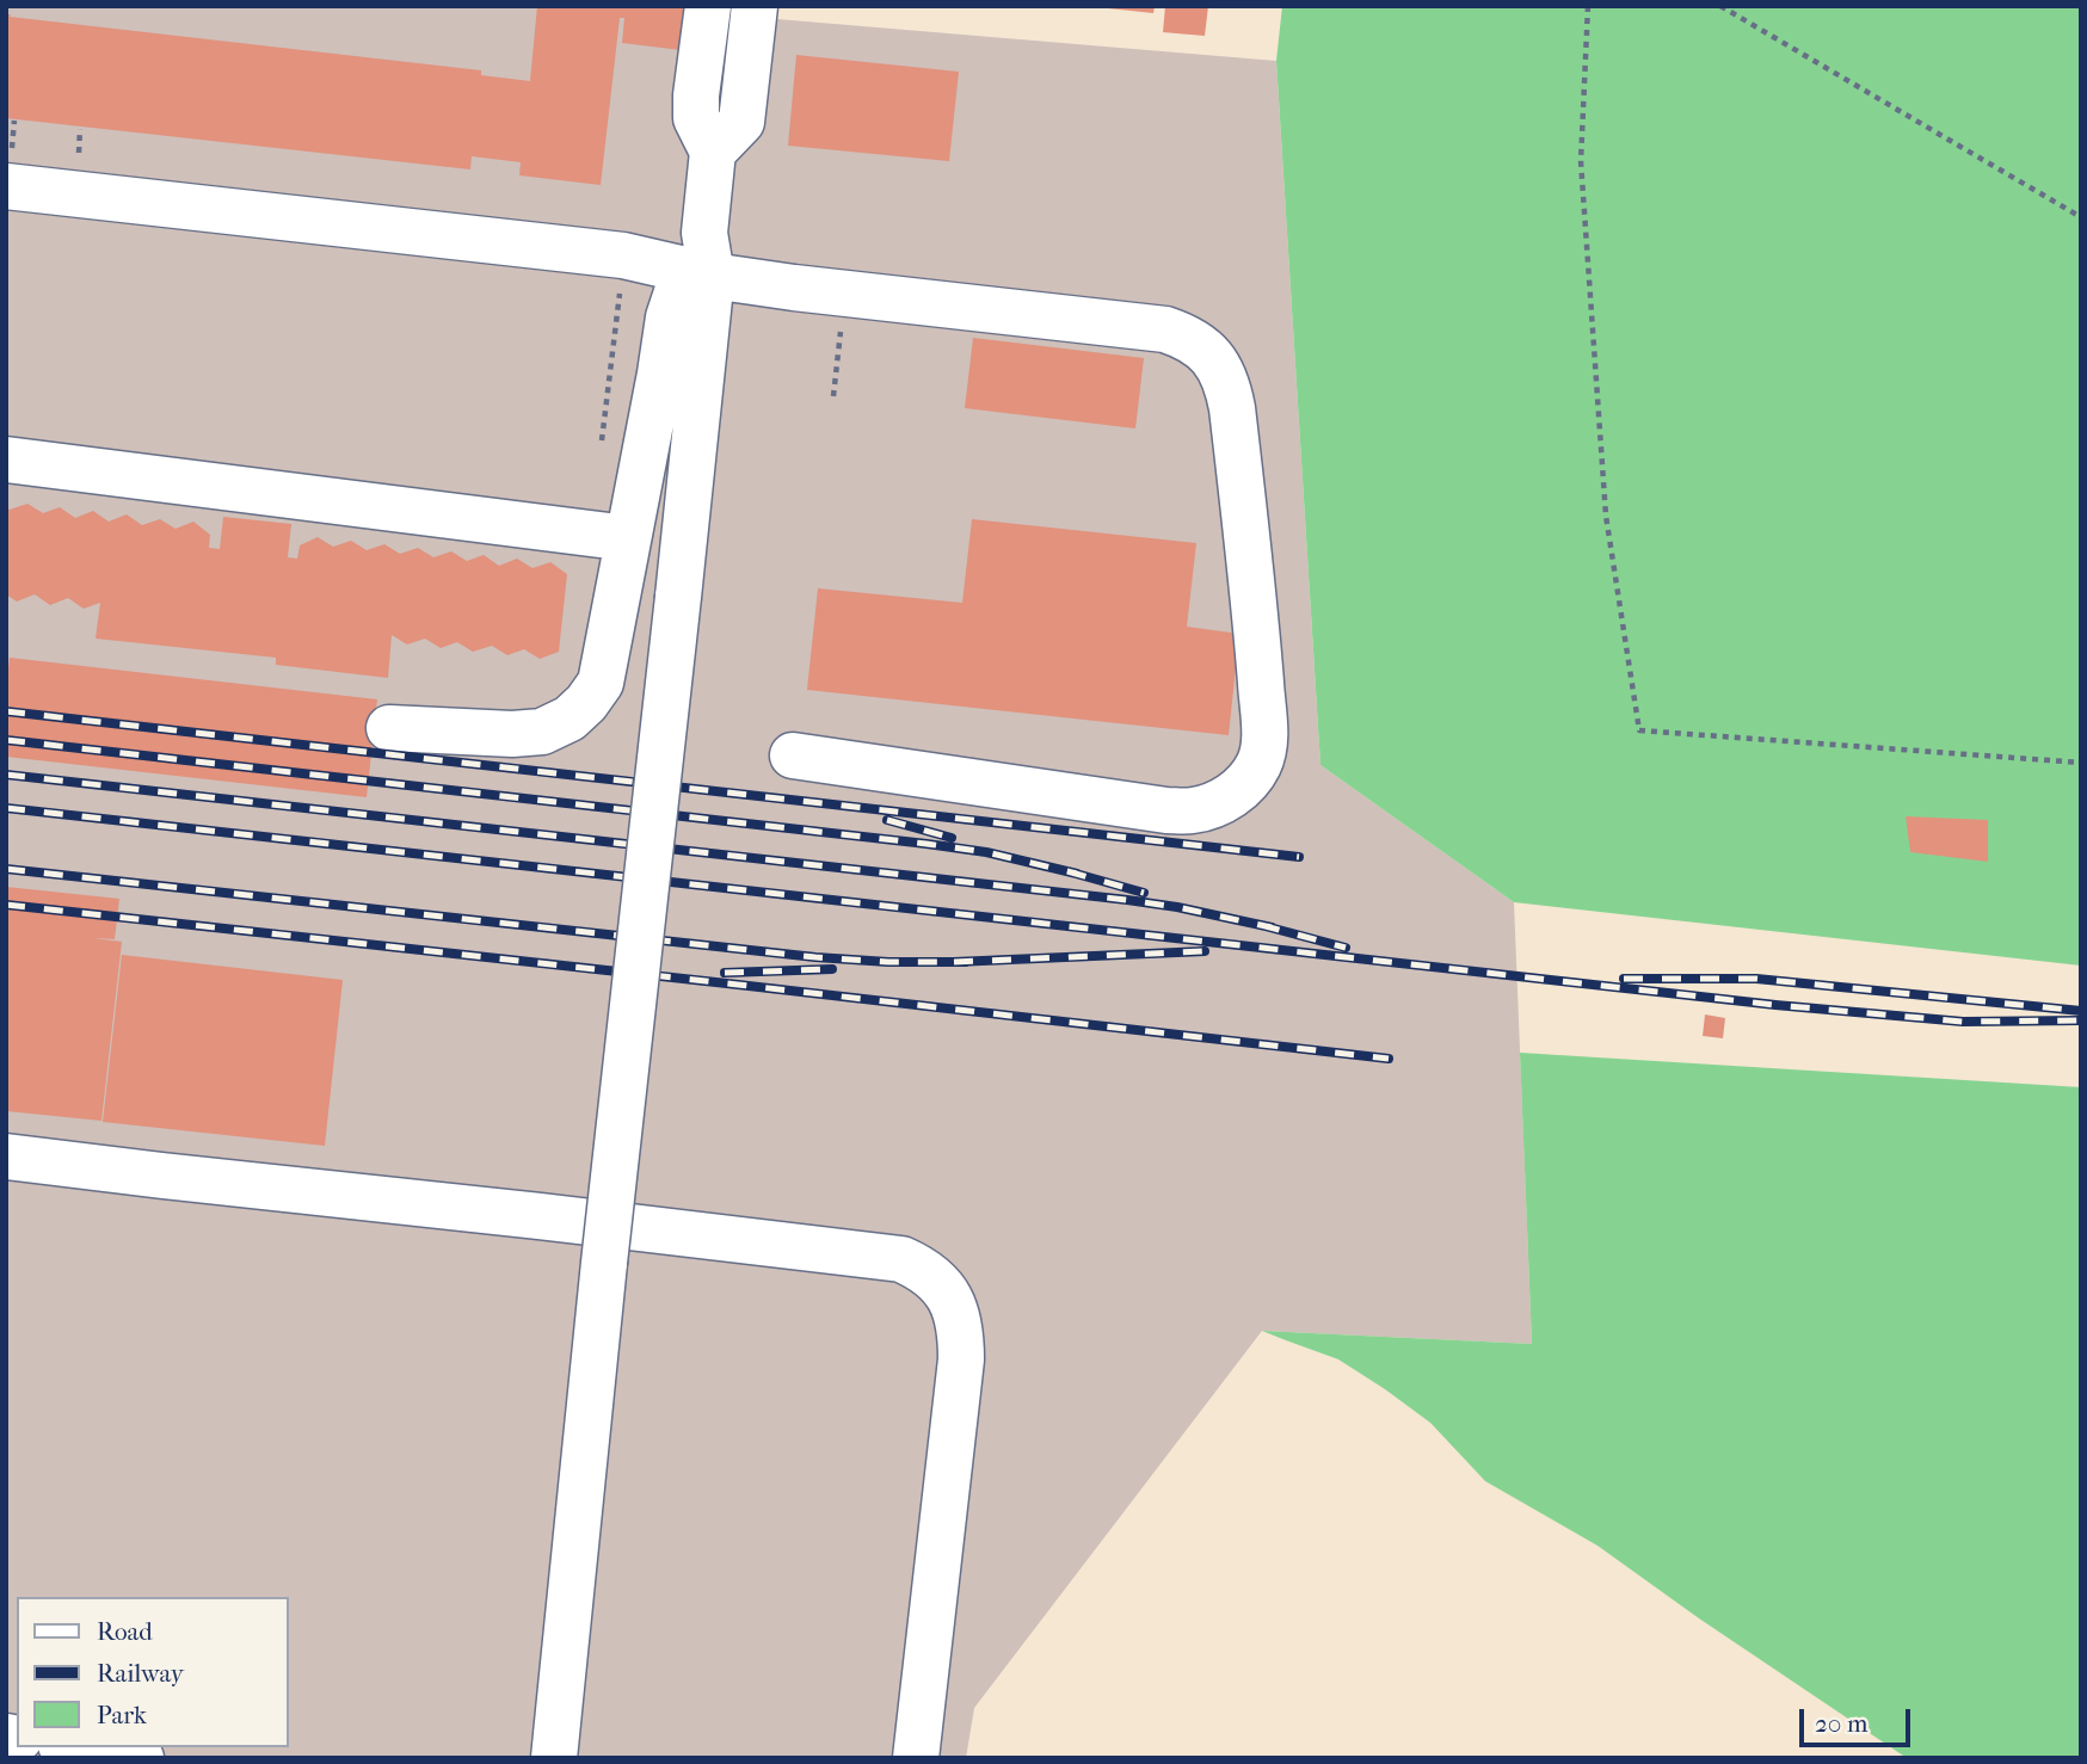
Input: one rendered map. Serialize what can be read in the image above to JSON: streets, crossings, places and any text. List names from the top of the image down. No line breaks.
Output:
{"legend":["Road","Railway","Park"],"scale_bar":"20 m"}
